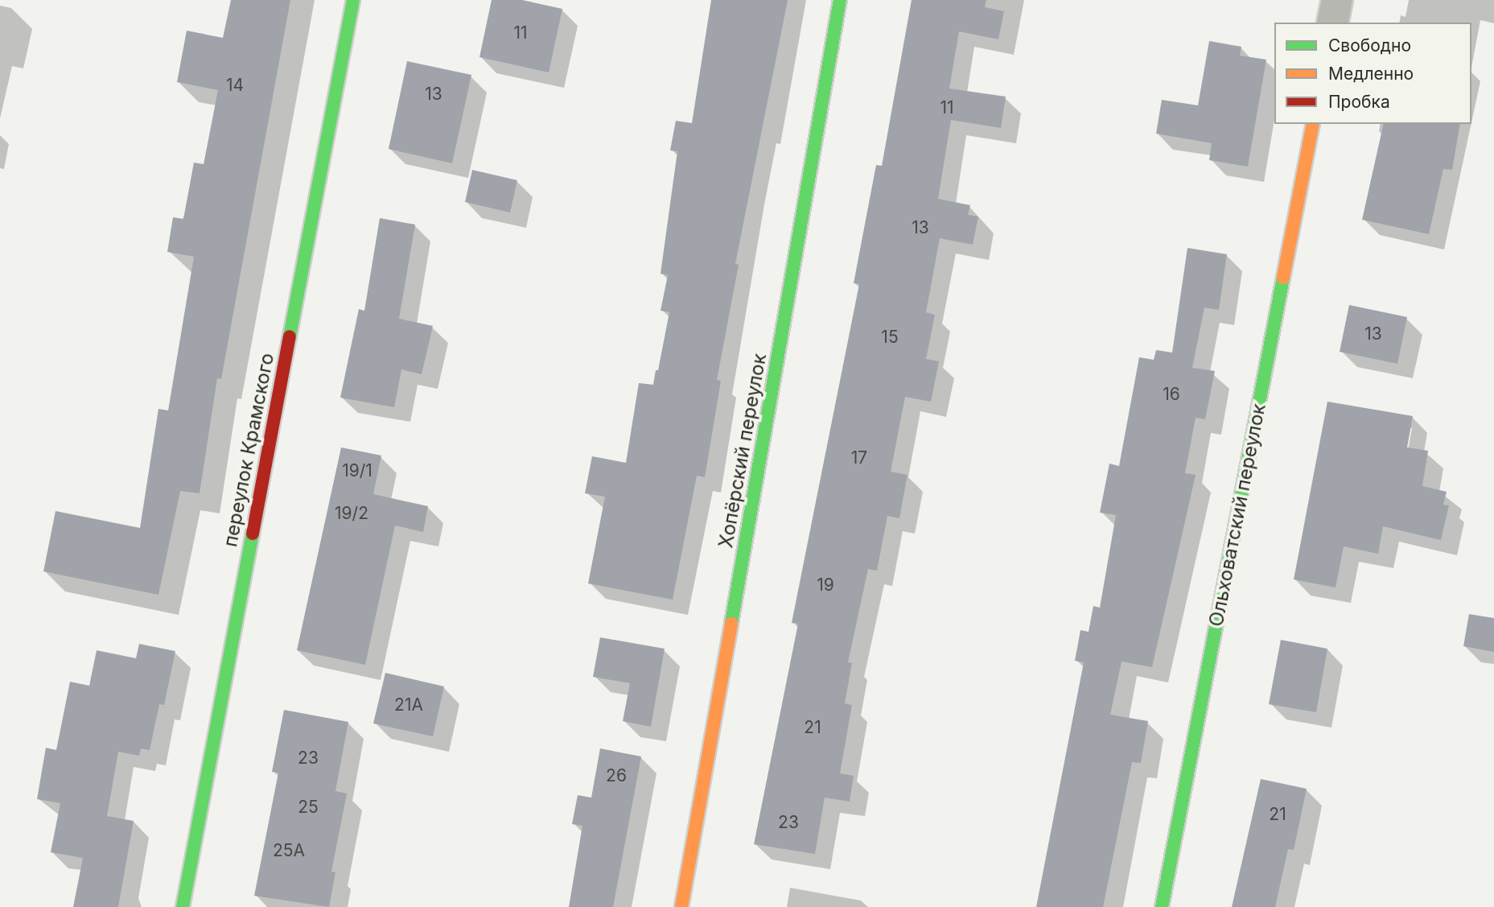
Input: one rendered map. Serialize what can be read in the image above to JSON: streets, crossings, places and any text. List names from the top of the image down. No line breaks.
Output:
{"streets":{"street":["переулок Крамского","Хопёрский переулок","Ольховатский переулок"]},"house_numbers":["11","14","13","11","13","13","15","16","17","19/1","19/2","19","21А","21","23","26","25","21","23","25А"],"legend":["Свободно","Медленно","Пробка"]}
